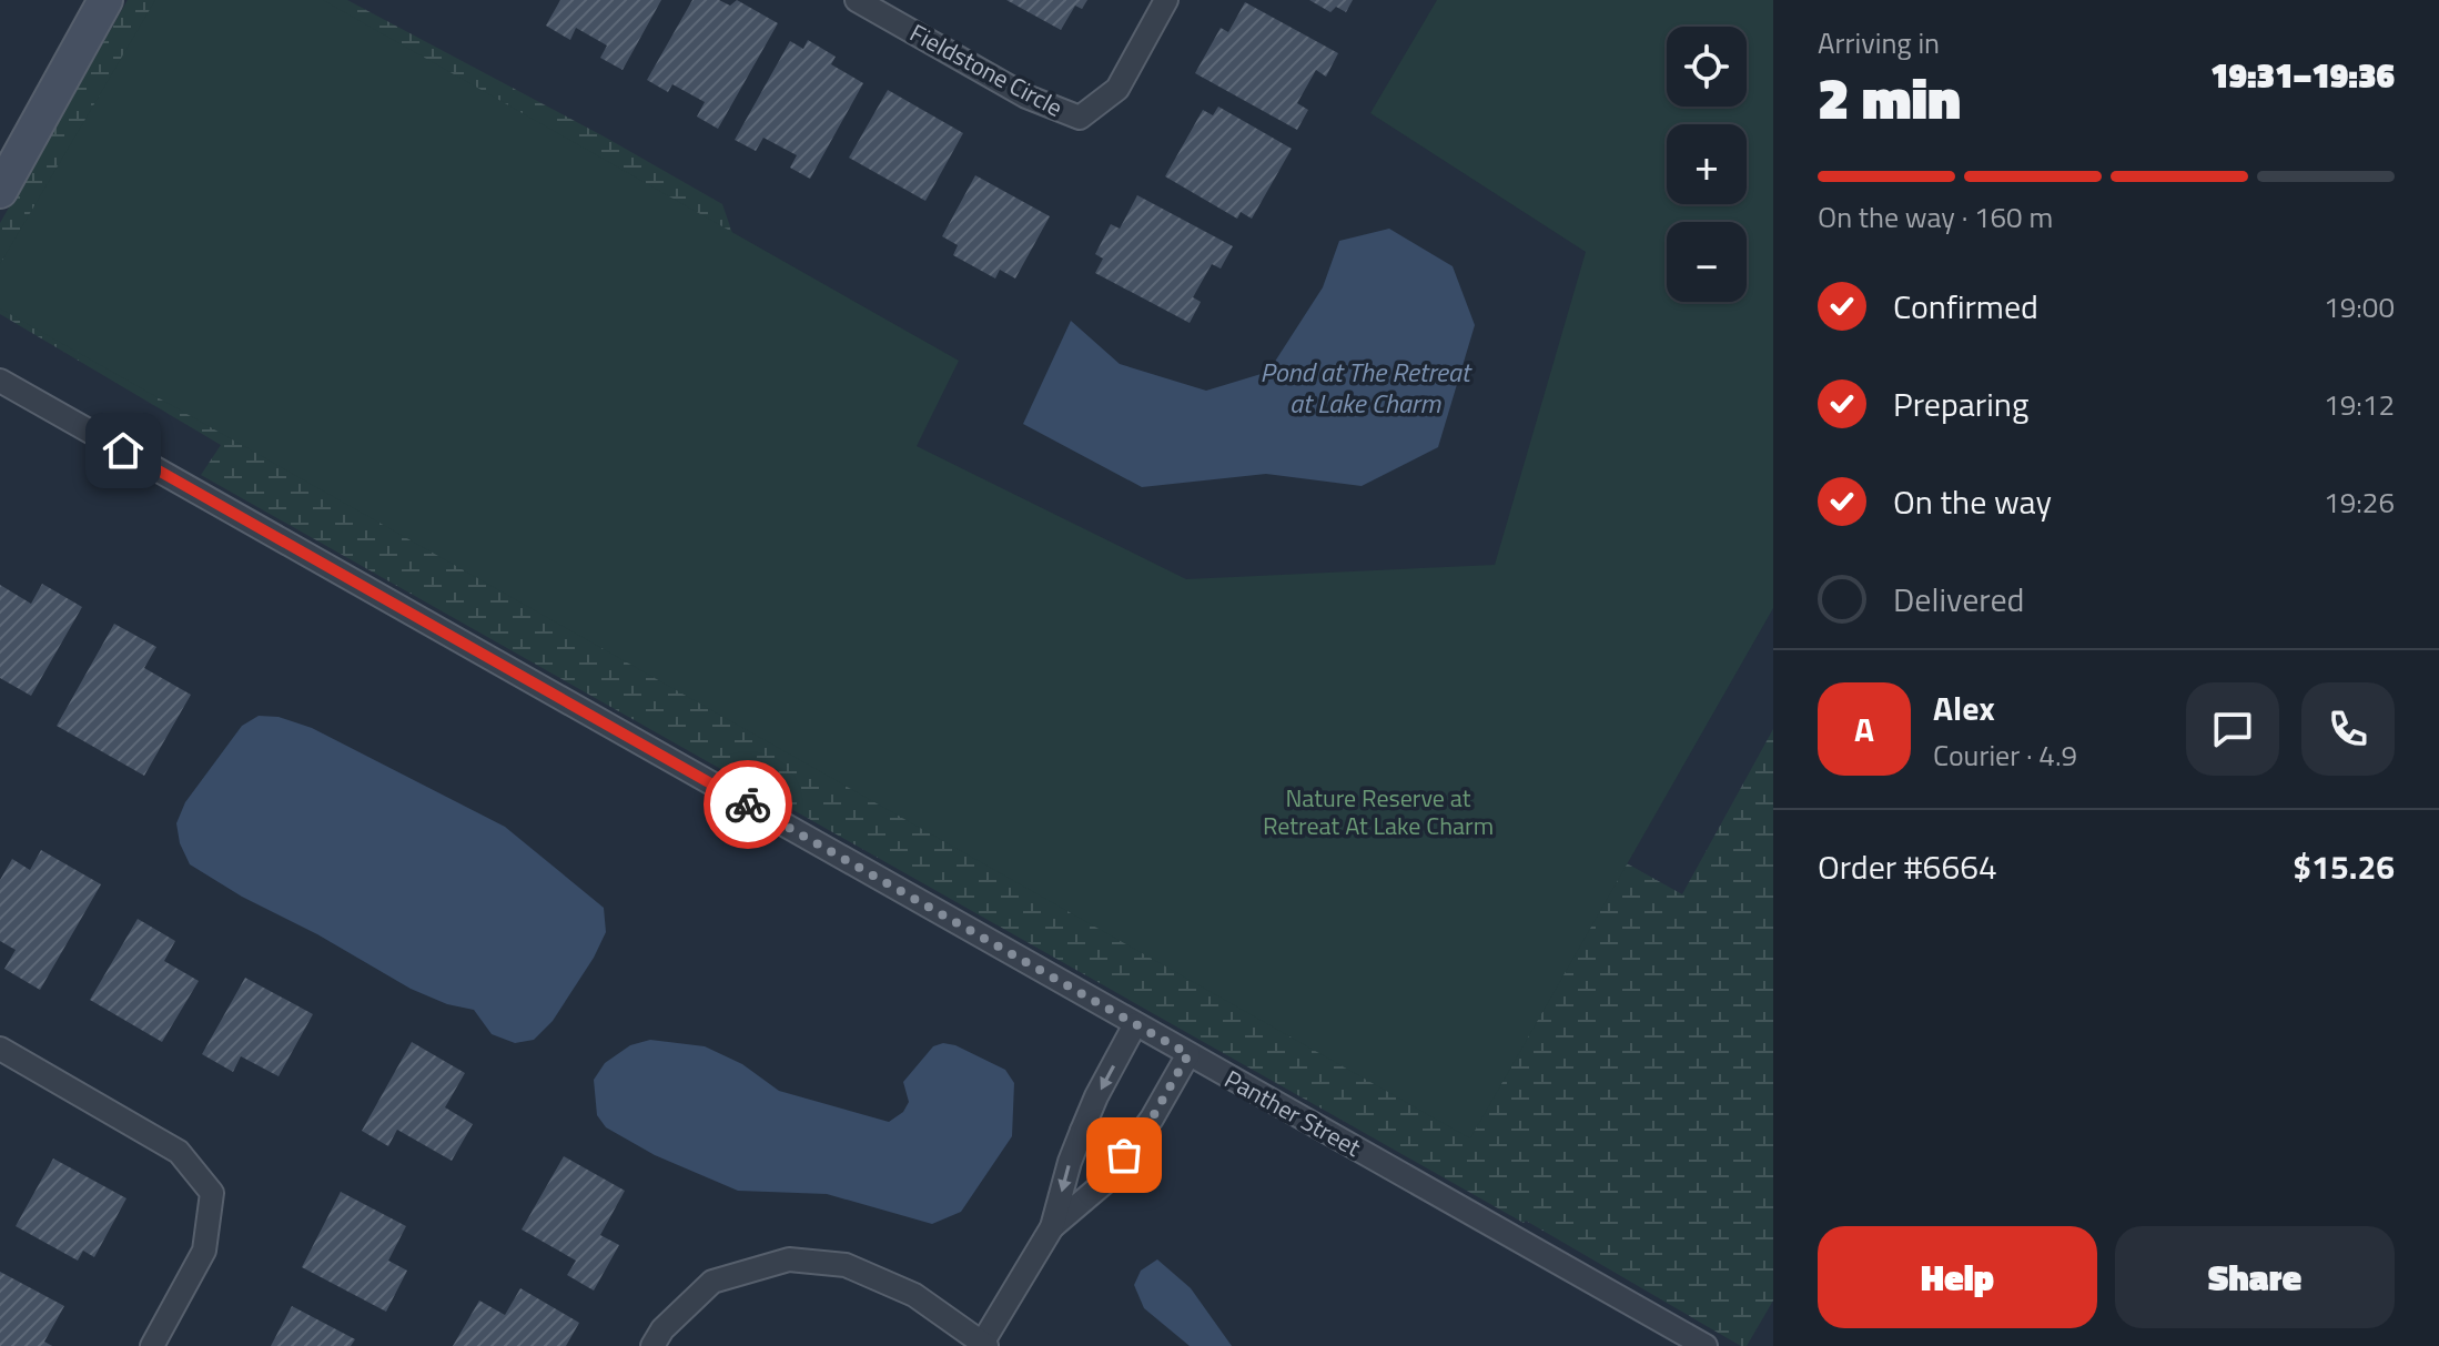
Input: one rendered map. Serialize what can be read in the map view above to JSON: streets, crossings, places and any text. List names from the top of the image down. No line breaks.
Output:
{"streets":{"street":["Fieldstone Circle","Panther Street"]},"water":["Pond at The Retreat at Lake Charm"],"parks":["Nature Reserve at Retreat At Lake Charm"],"page":{"heading":["2 min","Arriving in","19:31–19:36"],"panel":["Alex","Courier · 4.9","Order #6664","$15.26"],"map_buttons":["+","−"],"bar":"On the way · 160 m","list":[["Confirmed","19:00"],["Preparing","19:12"],["On the way","19:26"],"Delivered"],"round":"A","buttons":["Help","Share"]}}
